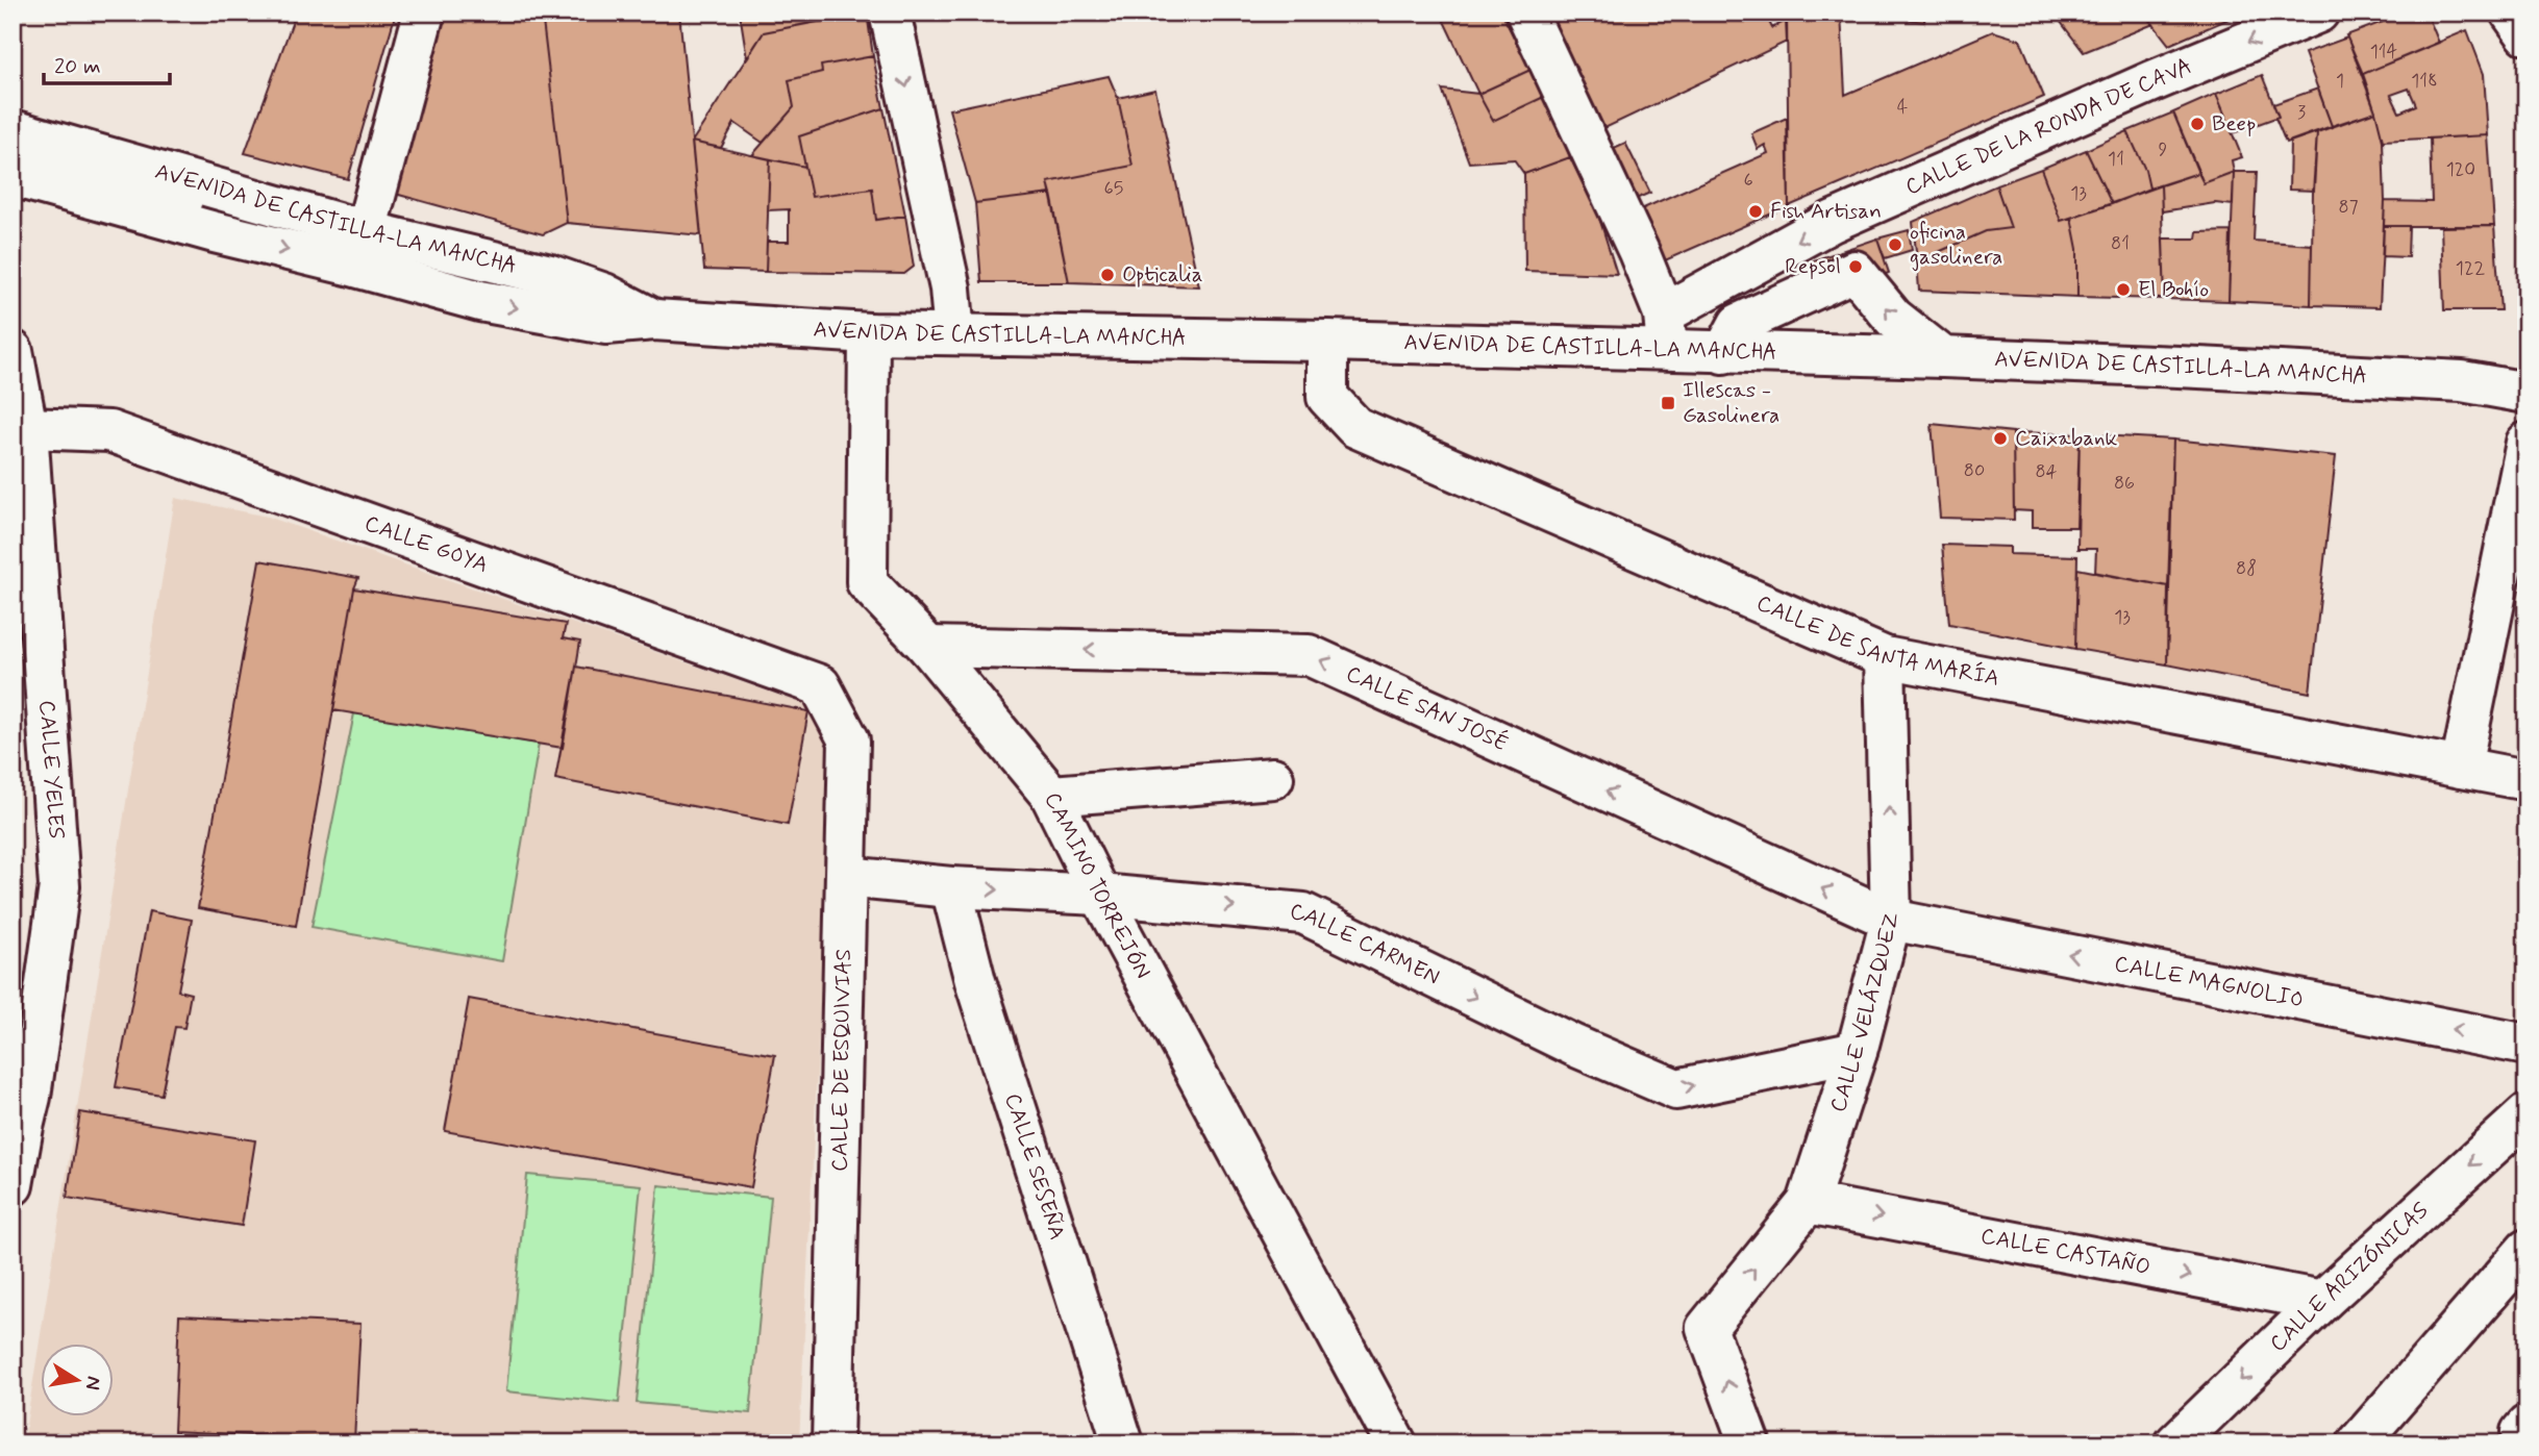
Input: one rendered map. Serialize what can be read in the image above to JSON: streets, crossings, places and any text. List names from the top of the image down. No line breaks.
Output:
{"streets":{"street":["CALLE DE LA RONDA DE CAVA","AVENIDA DE CASTILLA-LA MANCHA","CALLE GOYA","CALLE DE SANTA MARÍA","CALLE SAN JOSÉ","CALLE YELES","CAMINO TORREJÓN","CALLE CARMEN","CALLE MAGNOLIO","CALLE VELÁZQUEZ","CALLE DE ESQUIVIAS","CALLE SESEÑA","CALLE CASTAÑO","CALLE ARIZÓNICAS"]},"crossings":[["CALLE DE LA RONDA DE CAVA","AVENIDA DE CASTILLA-LA MANCHA"],["AVENIDA DE CASTILLA-LA MANCHA","CALLE DE SANTA MARÍA"],["AVENIDA DE CASTILLA-LA MANCHA","CAMINO TORREJÓN"],["CALLE GOYA","CALLE YELES"],["CALLE GOYA","CALLE DE ESQUIVIAS"],["CALLE DE SANTA MARÍA","CALLE VELÁZQUEZ"],["CALLE SAN JOSÉ","CAMINO TORREJÓN"],["CALLE SAN JOSÉ","CALLE MAGNOLIO"],["CALLE SAN JOSÉ","CALLE VELÁZQUEZ"],["CAMINO TORREJÓN","CALLE CARMEN"],["CALLE CARMEN","CALLE VELÁZQUEZ"],["CALLE CARMEN","CALLE DE ESQUIVIAS"],["CALLE CARMEN","CALLE SESEÑA"],["CALLE MAGNOLIO","CALLE VELÁZQUEZ"],["CALLE VELÁZQUEZ","CALLE CASTAÑO"],["CALLE CASTAÑO","CALLE ARIZÓNICAS"]],"one_way":["CALLE DE LA RONDA DE CAVA","CALLE SAN JOSÉ","CALLE CARMEN","CALLE MAGNOLIO","CALLE VELÁZQUEZ","CALLE CASTAÑO"],"places":{"other":["Beep","Fish Artisan","oficina gasolinera","Repsol","Opticalia","El Bohío","Caixabank"],"transit":["Illescas - Gasolinera"]},"house_numbers":["114","1","118","4","3","9","11","120","6","65","13","87","81","122","80","84","86","88","13"],"scale_bar":"20 m","north":"right"}
